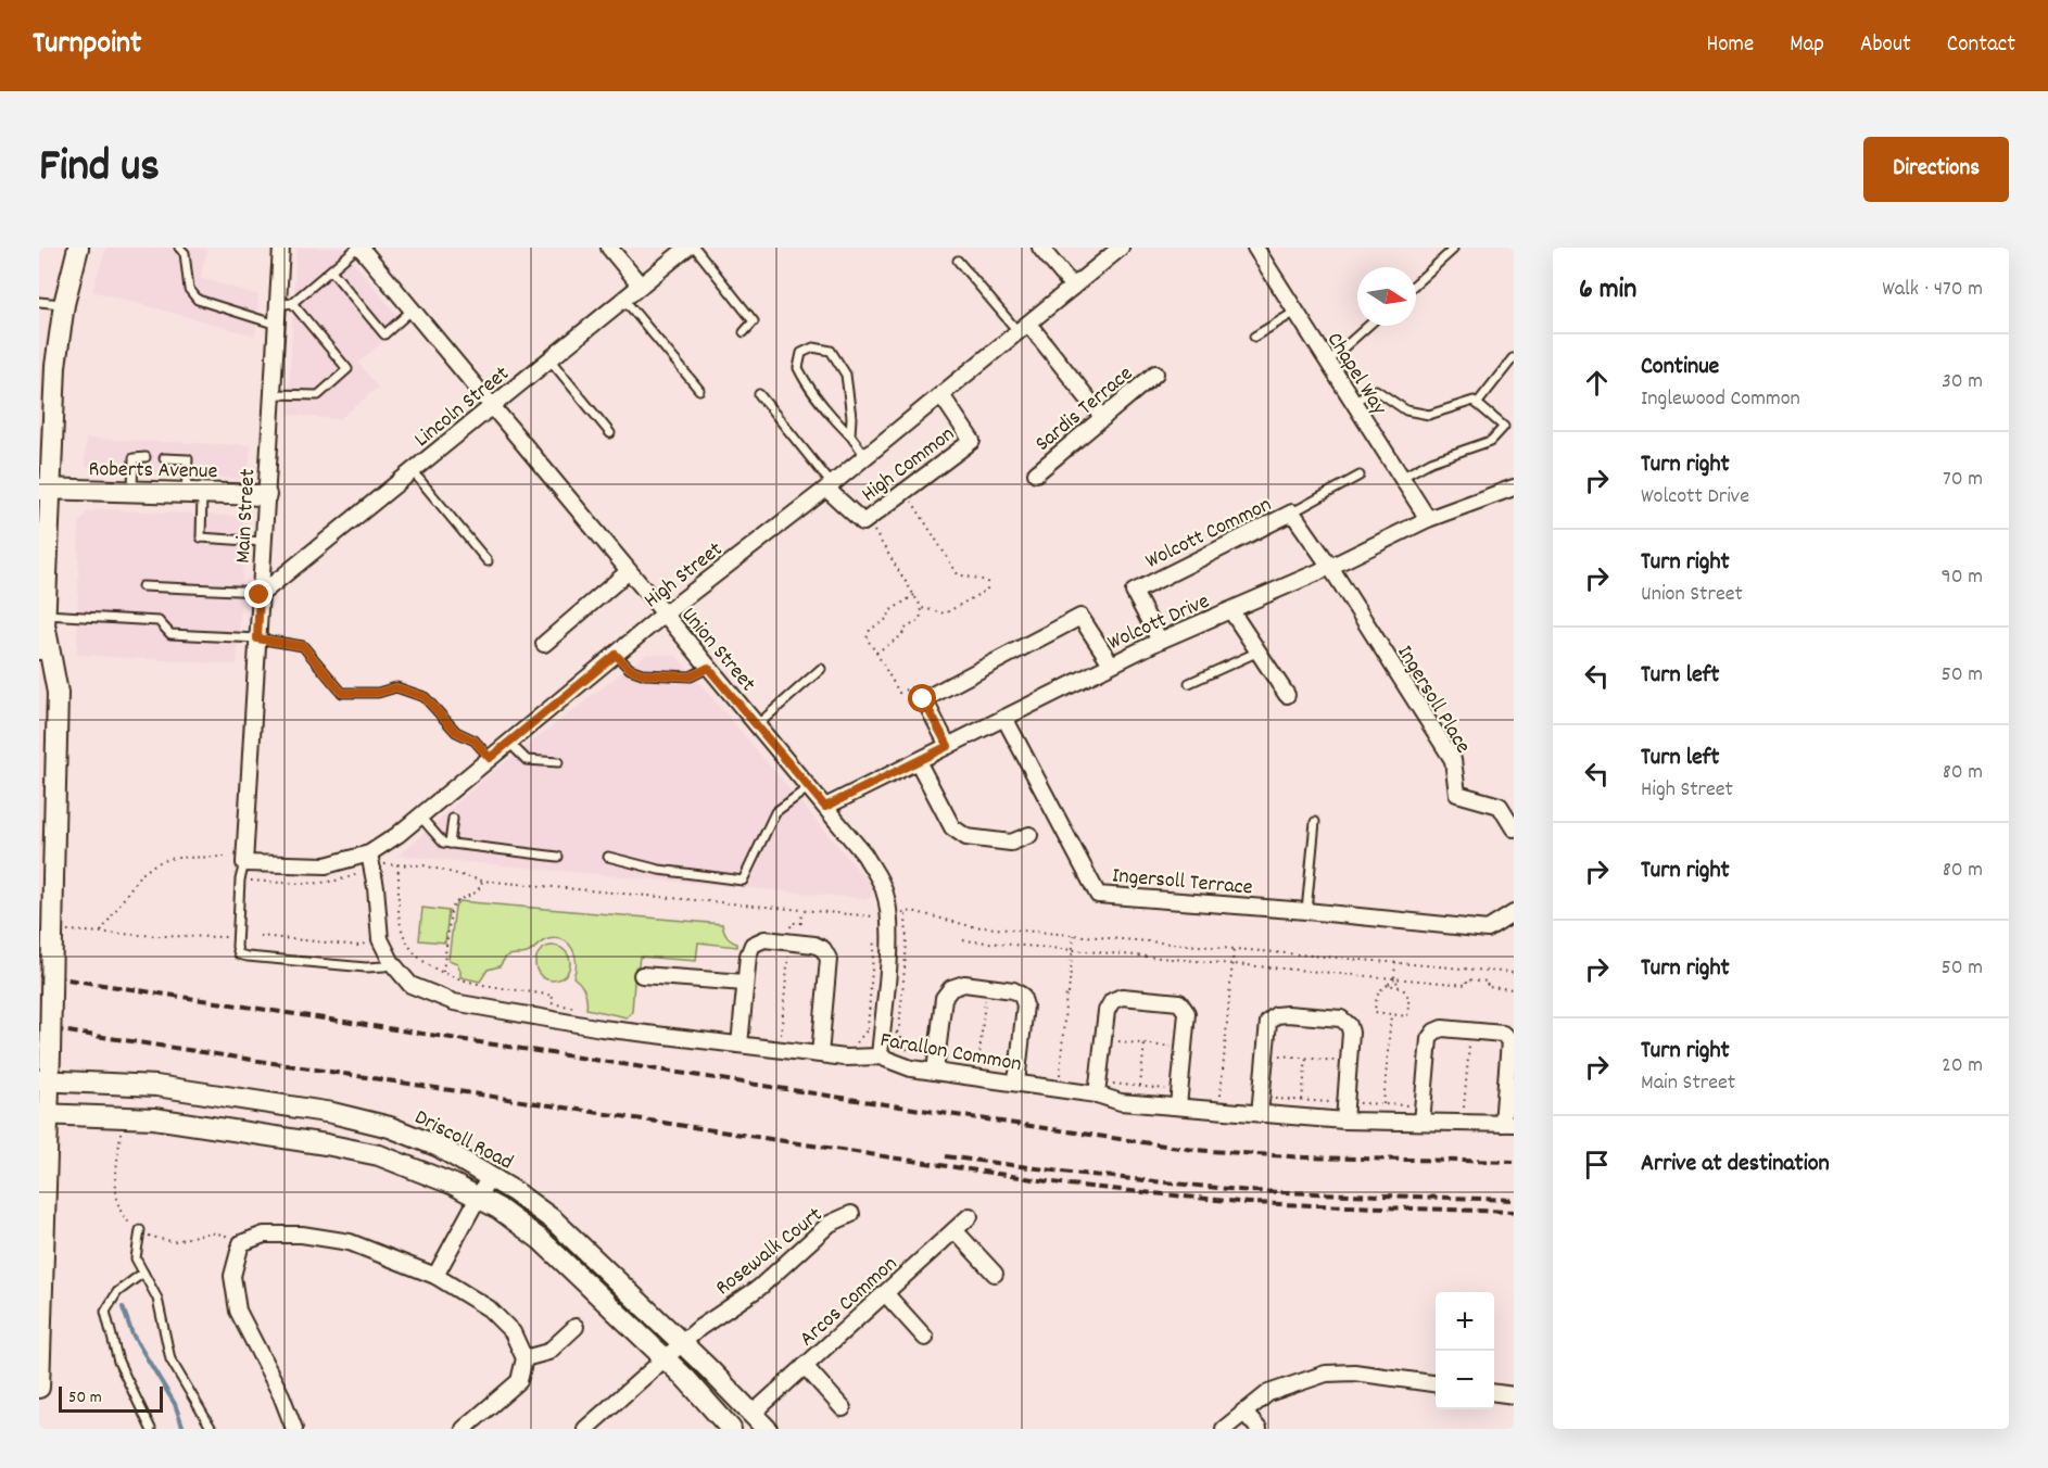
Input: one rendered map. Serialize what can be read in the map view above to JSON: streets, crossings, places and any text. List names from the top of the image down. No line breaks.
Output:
{"streets":{"street":["Chapel Way","Lincoln Street","Sardis Terrace","High Common","Roberts Avenue","Main Street","Wolcott Common","High Street","Wolcott Drive","Union Street","Ingersoll Place","Ingersoll Terrace","Farallon Common","Driscoll Road","Rosewalk Court","Arcos Common"]},"crossings":[["Chapel Way","Wolcott Drive"],["Lincoln Street","Main Street"],["Lincoln Street","Union Street"],["High Common","High Street"],["Roberts Avenue","Main Street"],["Main Street","High Street"],["Wolcott Common","Wolcott Drive"],["Wolcott Common","Ingersoll Place"],["High Street","Union Street"],["High Street","Farallon Common"],["Wolcott Drive","Union Street"],["Wolcott Drive","Ingersoll Place"],["Wolcott Drive","Ingersoll Terrace"],["Union Street","Farallon Common"],["Driscoll Road","Rosewalk Court"],["Driscoll Road","Arcos Common"]],"scale_bar":"50 m","north":"right","page":{"header":"Turnpoint","nav":["Home","Map","About","Contact"],"title":"Find us","buttons":"Directions","heading":["6 min","Walk · 470 m"],"list":[["Continue","Inglewood Common","30 m"],["Turn right","Wolcott Drive","70 m"],["Turn right","Union Street","90 m"],["Turn left","50 m"],["Turn left","High Street","80 m"],["Turn right","80 m"],["Turn right","50 m"],["Turn right","Main Street","20 m"],"Arrive at destination"],"map_buttons":["+","−"],"scale":"50 m"}}
